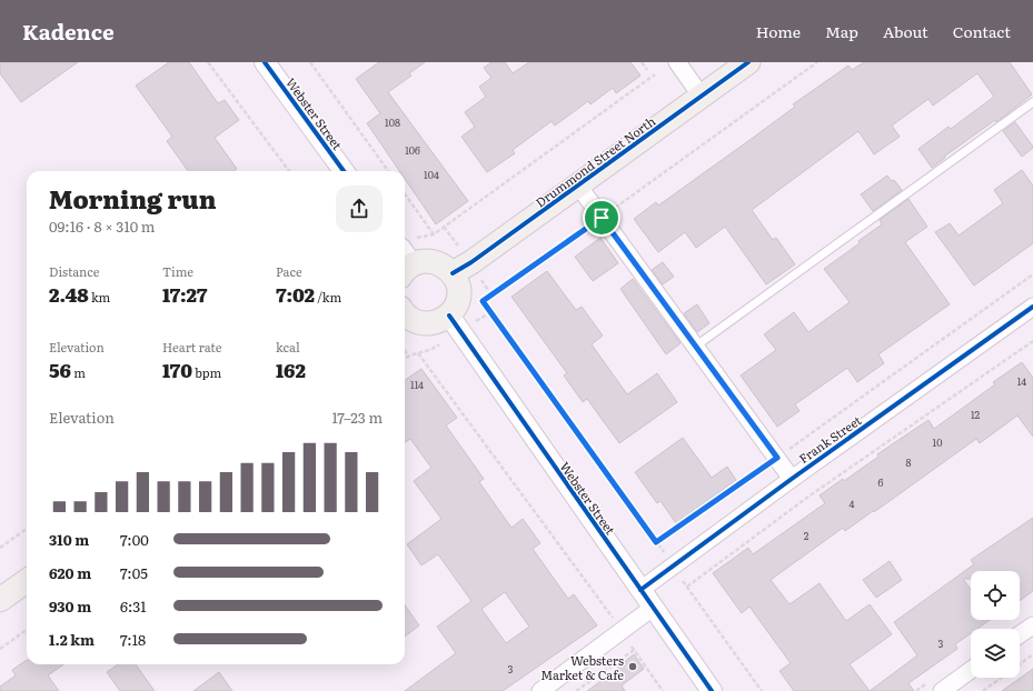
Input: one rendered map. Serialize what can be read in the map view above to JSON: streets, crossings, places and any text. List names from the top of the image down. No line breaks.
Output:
{"streets":{"main road":["Drummond Street North"],"street":["Webster Street","Frank Street"]},"crossings":[["Webster Street","Frank Street"]],"places":["Websters Market & Cafe"],"house_numbers":["108","106","104","14","114","12","10","8","6","4","2","3","3"],"page":{"header":"Kadence","nav":["Home","Map","About","Contact"],"heading":["Morning run","09:16 · 8 × 310 m"],"stats":[["Distance","2.48 km"],["Time","17:27"],["Pace","7:02 /km"],["Elevation","56 m"],["Heart rate","170 bpm"],["kcal","162"]],"chart":["Elevation","17–23 m"],"list":[{"name":"310 m","note":"7:00"},{"name":"620 m","note":"7:05"},{"name":"930 m","note":"6:31"},{"name":"1.2 km","note":"7:18"}]}}
